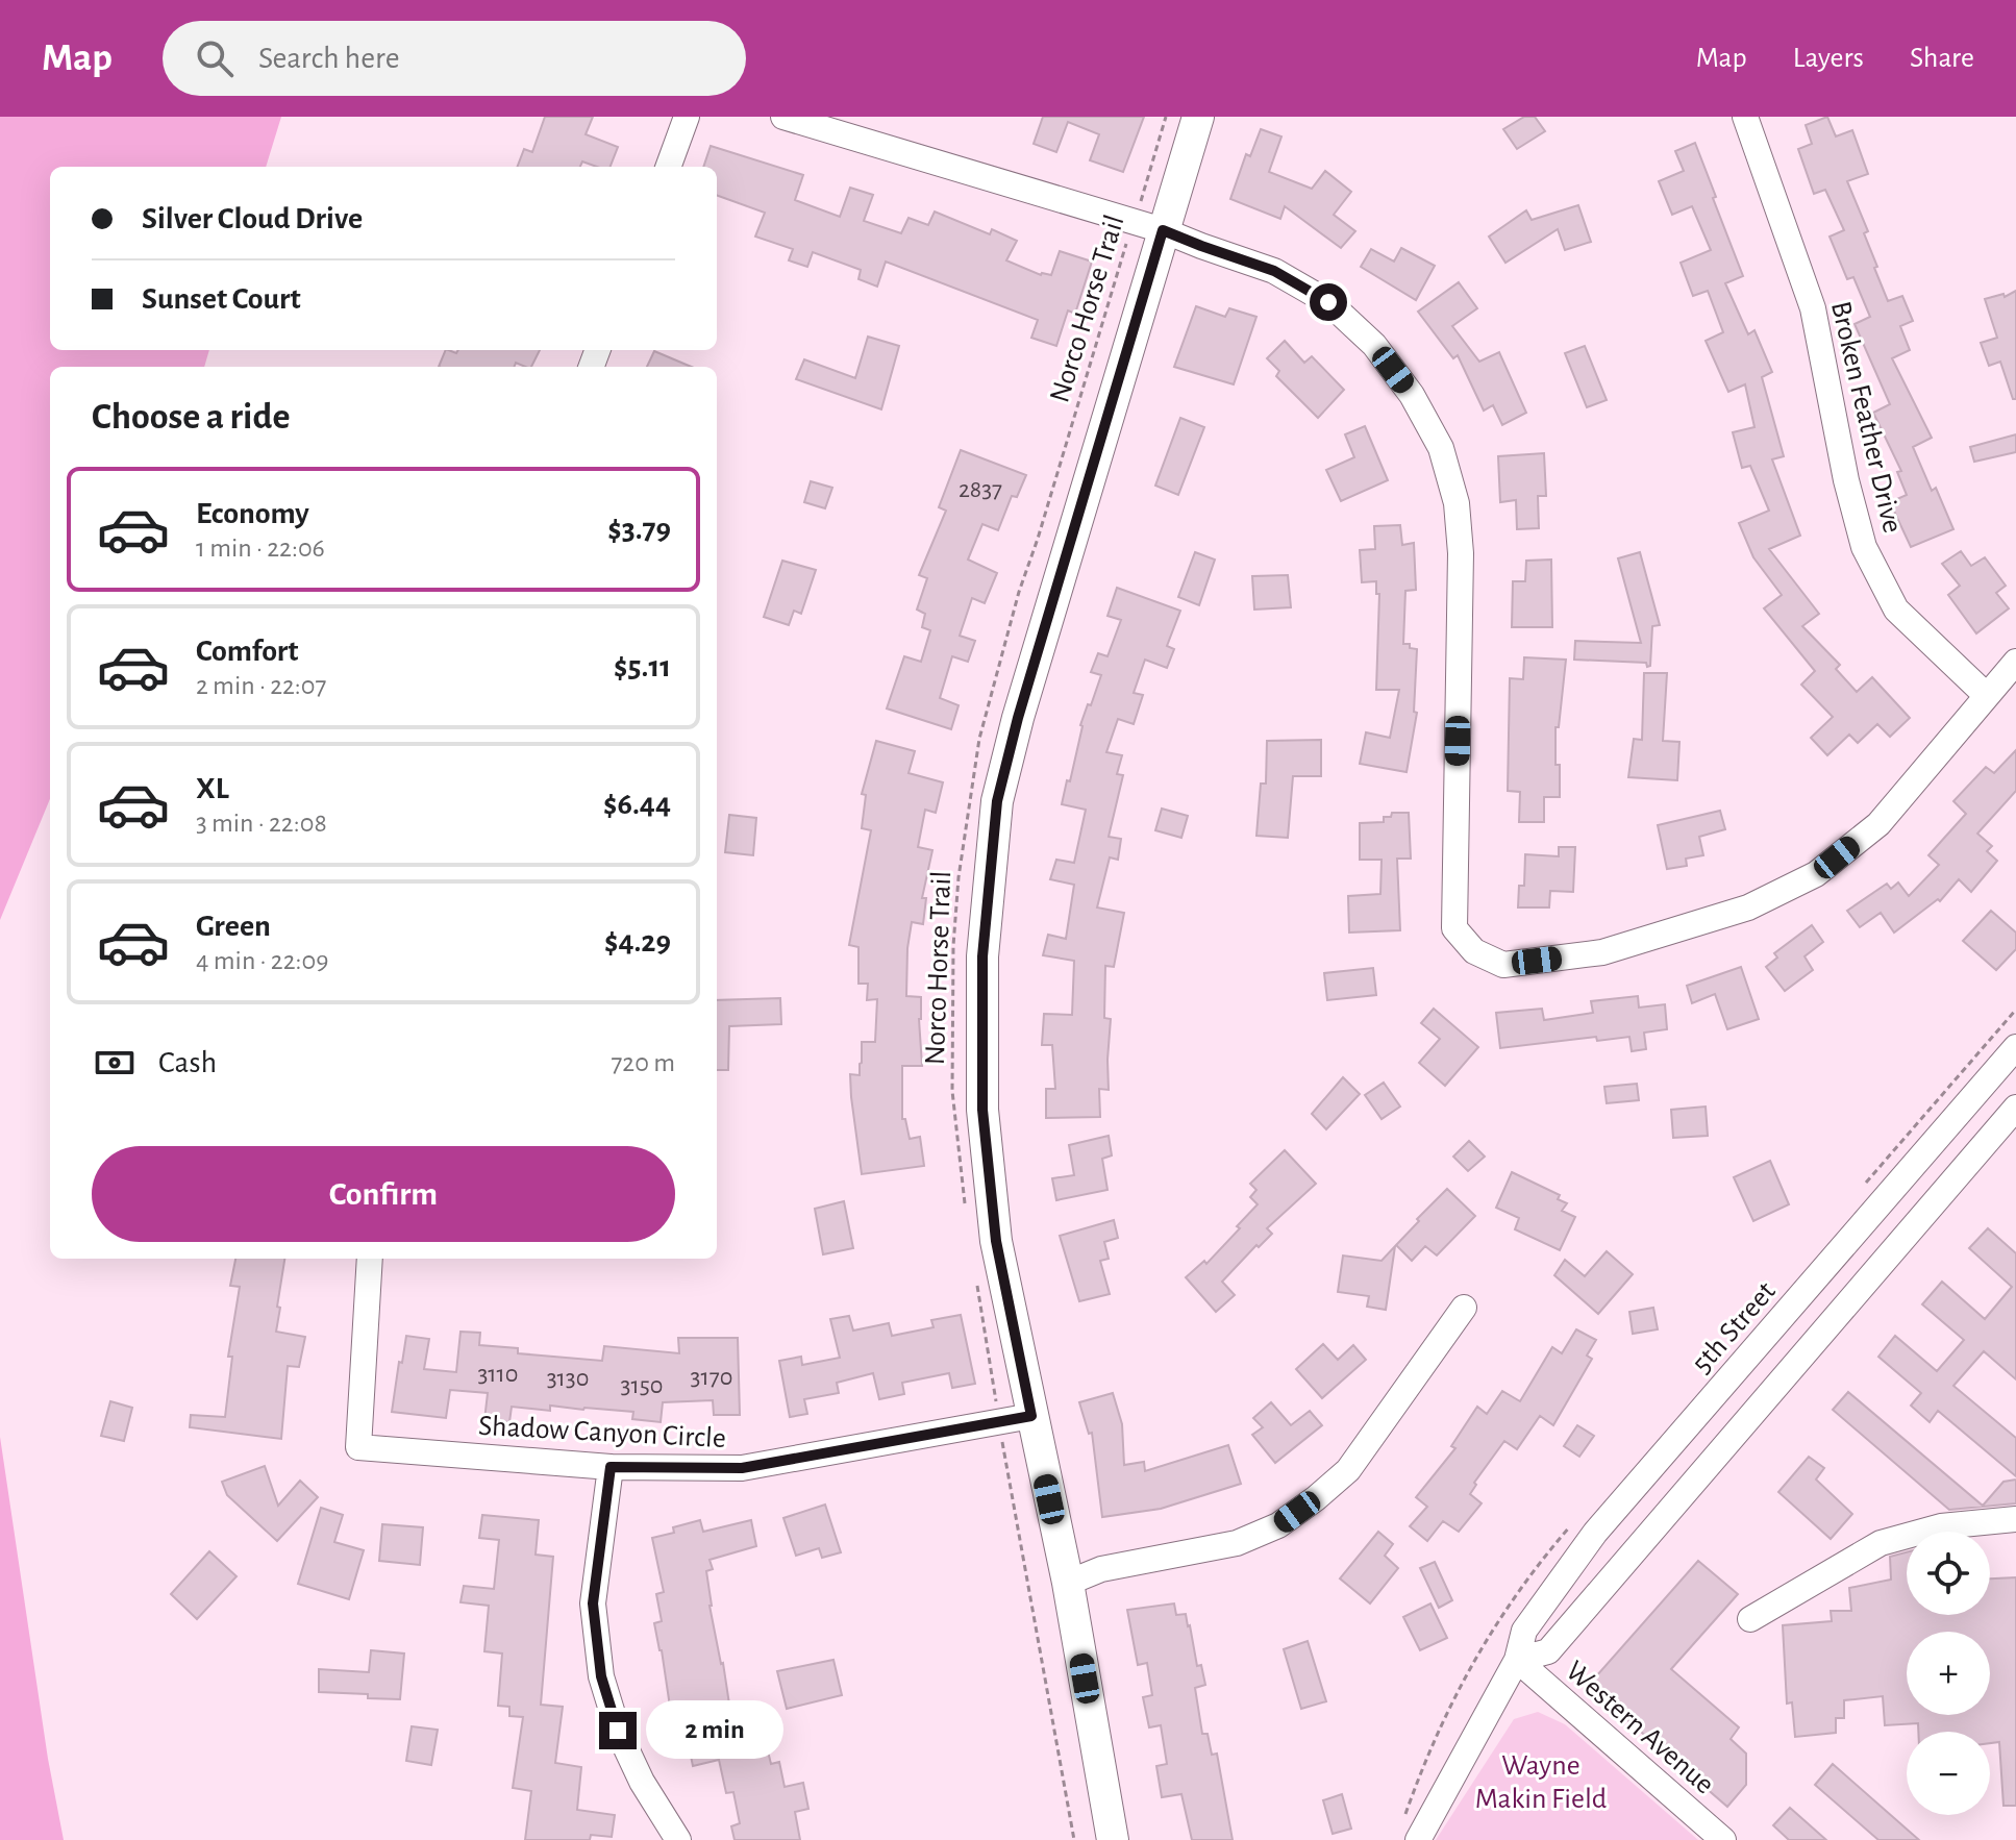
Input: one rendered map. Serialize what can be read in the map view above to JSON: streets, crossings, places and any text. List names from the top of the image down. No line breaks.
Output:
{"streets":{"street":["Broken Feather Drive","5th Street","Shadow Canyon Circle","Western Avenue"],"path":["Norco Horse Trail"]},"crossings":[["5th Street","Western Avenue"]],"parks":["Wayne Makin Field"],"house_numbers":["2837","3110","3170","3130","3150"],"page":{"header":"Map","search":"Search here","nav":["Map","Layers","Share"],"banner":["Silver Cloud Drive","Sunset Court"],"heading":"Choose a ride","list":[{"name":"Economy","note":"1 min · 22:06","value":"$3.79"},{"name":"Comfort","note":"2 min · 22:07","value":"$5.11"},{"name":"XL","note":"3 min · 22:08","value":"$6.44"},{"name":"Green","note":"4 min · 22:09","value":"$4.29"}],"pay":["Cash","720 m"],"buttons":"Confirm","map_buttons":["+","−"],"bubble":"2 min"}}
